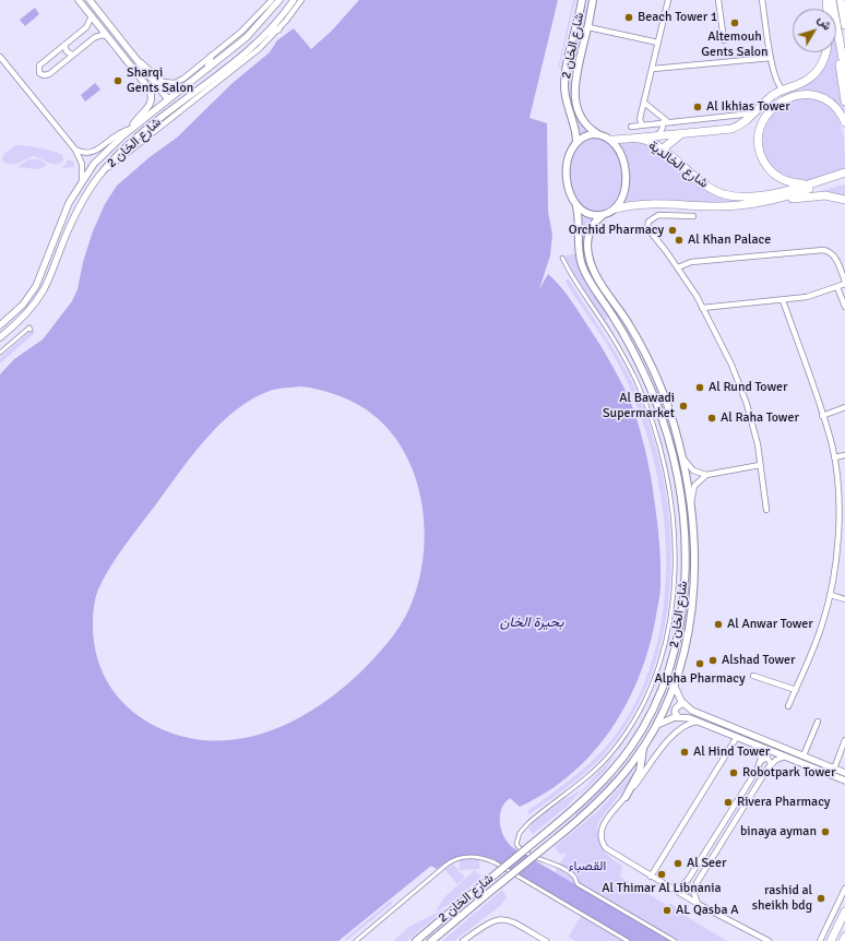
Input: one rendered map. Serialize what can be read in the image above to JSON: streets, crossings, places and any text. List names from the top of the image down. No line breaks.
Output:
{"streets":{"main road":["شارع الخان 2","شارع الخالدية"]},"crossings":[["شارع الخان 2","شارع الخالدية"]],"water":["بحيرة الخان"],"parks":["القصباء"],"places":["Beach Tower 1","Altemouh Gents Salon","Sharqi Gents Salon","Al Ikhias Tower","Orchid Pharmacy","Al Khan Palace","Al Rund Tower","Al Bawadi Supermarket","Al Raha Tower","Al Anwar Tower","Alshad Tower","Alpha Pharmacy","Al Hind Tower","Robotpark Tower","Rivera Pharmacy","binaya ayman","Al Seer","Al Thimar Al Libnania","rashid al sheikh bdg","AL Qasba A"],"north":"top right"}
